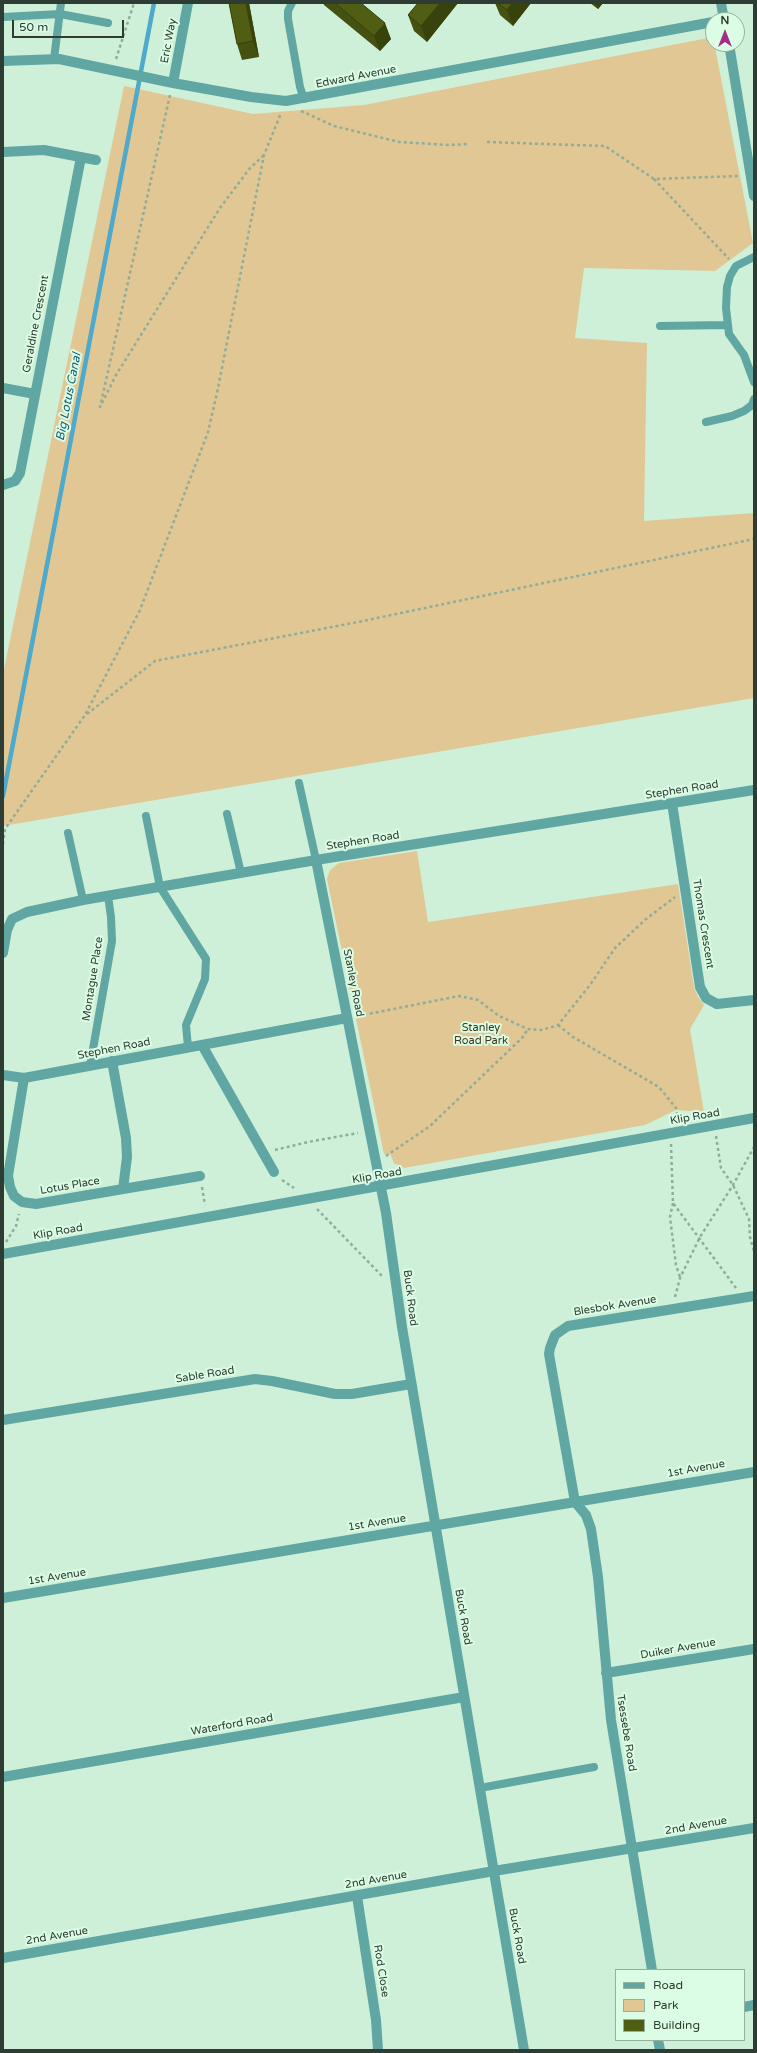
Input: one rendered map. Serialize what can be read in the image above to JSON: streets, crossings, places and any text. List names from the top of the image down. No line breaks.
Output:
{"streets":{"street":["Eric Way","Edward Avenue","Geraldine Crescent","Stephen Road","Thomas Crescent","Stanley Road","Klip Road","Lotus Place","Buck Road","Blesbok Avenue","Sable Road","1st Avenue","Duiker Avenue","Waterford Road","Tsessebe Road","2nd Avenue","Rod Close"],"lane":["Montague Place"]},"crossings":[["Eric Way","Edward Avenue"],["Stephen Road","Thomas Crescent"],["Stephen Road","Montague Place"],["Stephen Road","Stanley Road"],["Stanley Road","Klip Road"],["Stanley Road","Buck Road"],["Klip Road","Buck Road"],["Buck Road","Sable Road"],["Buck Road","1st Avenue"],["Buck Road","Waterford Road"],["Buck Road","2nd Avenue"],["Blesbok Avenue","1st Avenue"],["Blesbok Avenue","Tsessebe Road"],["1st Avenue","Tsessebe Road"],["Duiker Avenue","Tsessebe Road"],["Tsessebe Road","2nd Avenue"],["2nd Avenue","Rod Close"]],"water":["Big Lotus Canal"],"parks":["Stanley Road Park"],"legend":["Road","Park","Building"],"scale_bar":"50 m","north":"top"}
